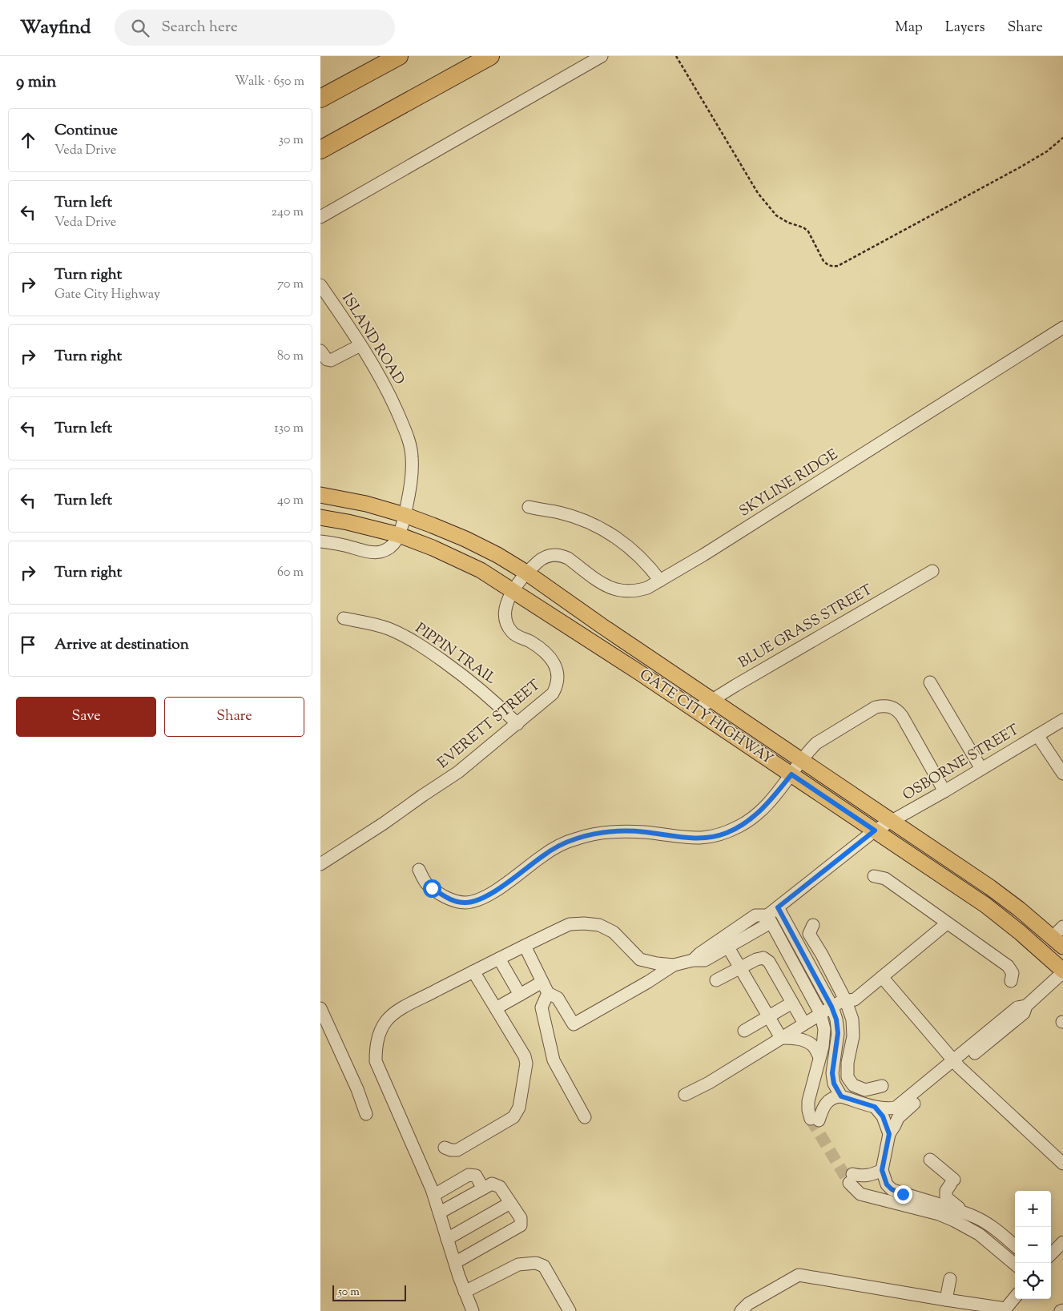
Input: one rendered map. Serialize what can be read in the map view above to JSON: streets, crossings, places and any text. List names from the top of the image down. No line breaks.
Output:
{"streets":{"main road":["GATE CITY HIGHWAY"],"street":["ISLAND ROAD","SKYLINE RIDGE","BLUE GRASS STREET","PIPPIN TRAIL","EVERETT STREET","OSBORNE STREET"]},"crossings":[["ISLAND ROAD","GATE CITY HIGHWAY"],["SKYLINE RIDGE","GATE CITY HIGHWAY"],["SKYLINE RIDGE","EVERETT STREET"],["BLUE GRASS STREET","GATE CITY HIGHWAY"],["PIPPIN TRAIL","EVERETT STREET"],["GATE CITY HIGHWAY","EVERETT STREET"],["GATE CITY HIGHWAY","OSBORNE STREET"]],"scale_bar":"50 m","page":{"header":"Wayfind","search":"Search here","nav":["Map","Layers","Share"],"heading":["9 min","Walk · 650 m"],"list":[["Continue","Veda Drive","30 m"],["Turn left","Veda Drive","240 m"],["Turn right","Gate City Highway","70 m"],["Turn right","80 m"],["Turn left","130 m"],["Turn left","40 m"],["Turn right","60 m"],"Arrive at destination"],"buttons":["Save","Share"],"map_buttons":["+","−"],"scale":"50 m"}}
